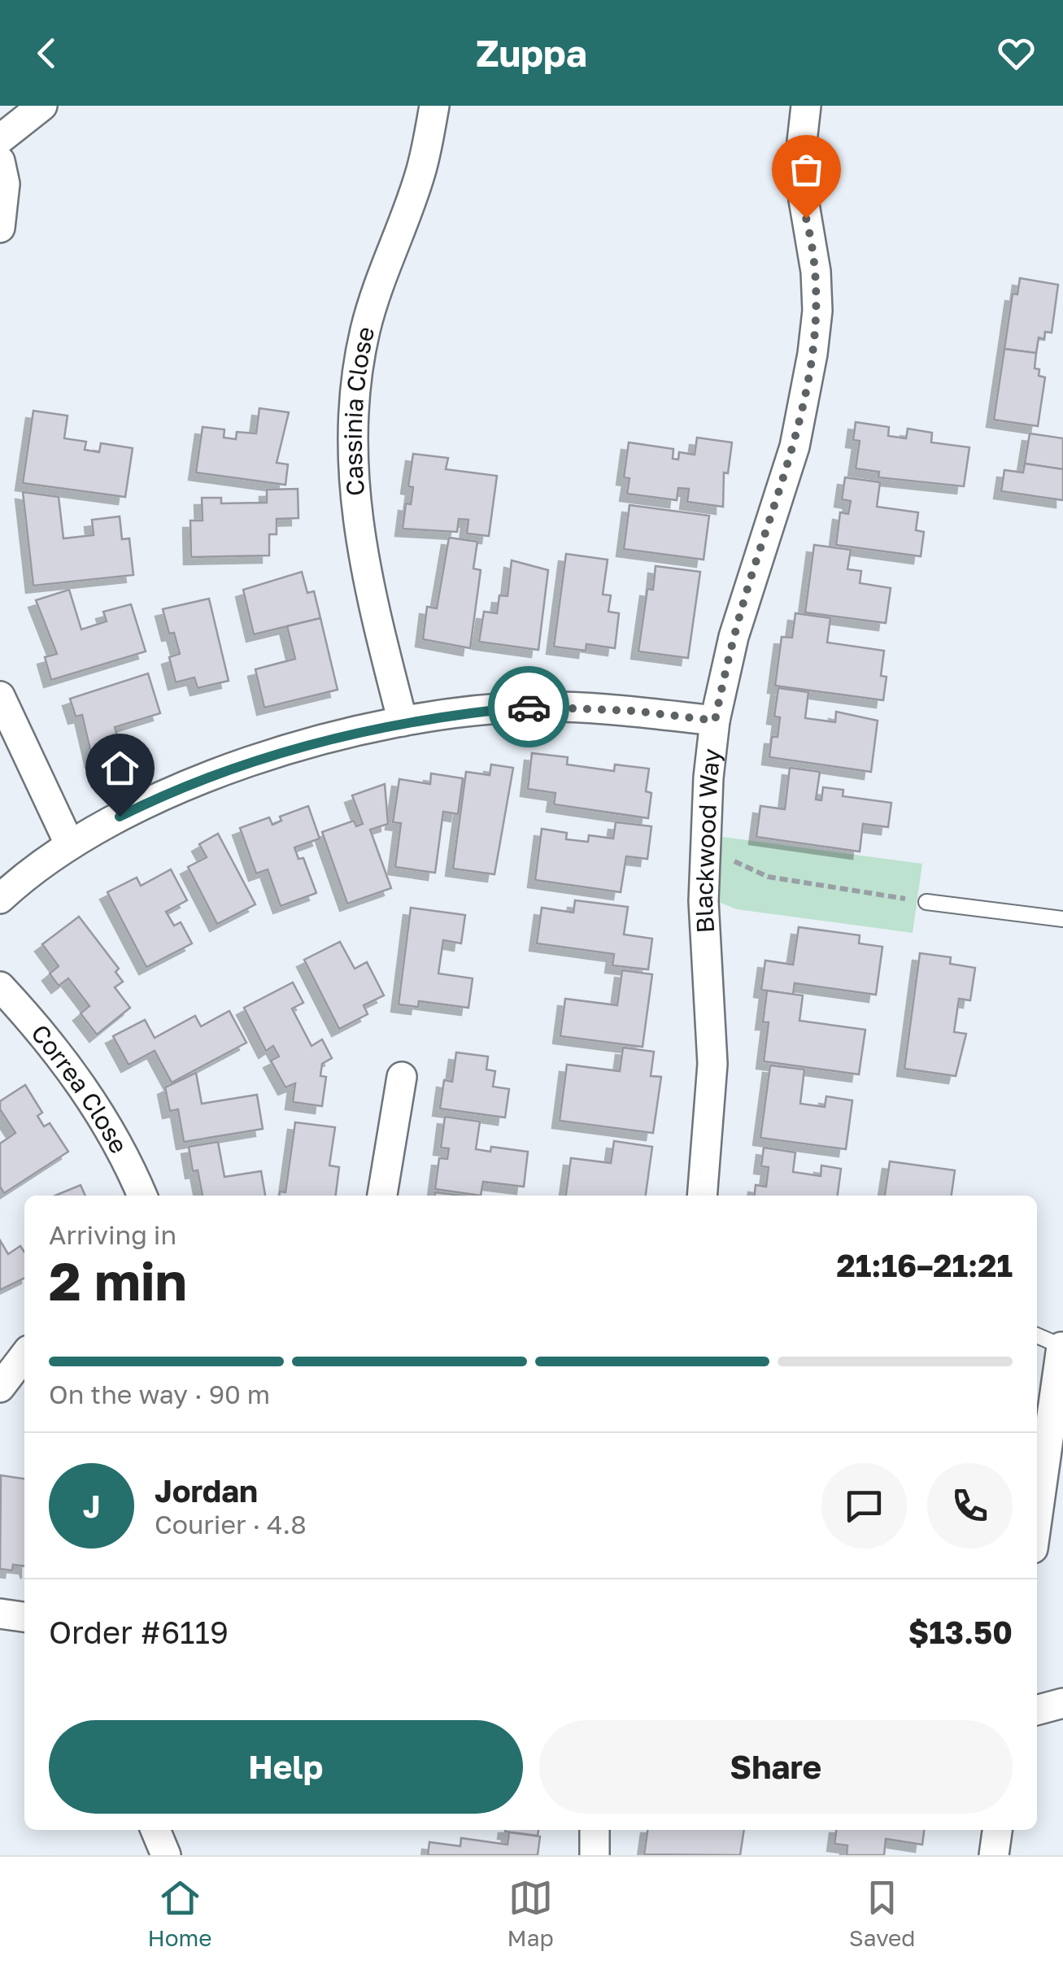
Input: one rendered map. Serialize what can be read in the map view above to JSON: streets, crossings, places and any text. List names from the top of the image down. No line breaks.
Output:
{"streets":{"street":["Cassinia Close","Blackwood Way","Correa Close"]},"page":{"header":"Zuppa","heading":["2 min","Arriving in","21:16–21:21"],"panel":["Jordan","Courier · 4.8","Order #6119","$13.50"],"bar":"On the way · 90 m","round":"J","buttons":["Help","Share"],"tabs":["Home","Map","Saved"]}}
